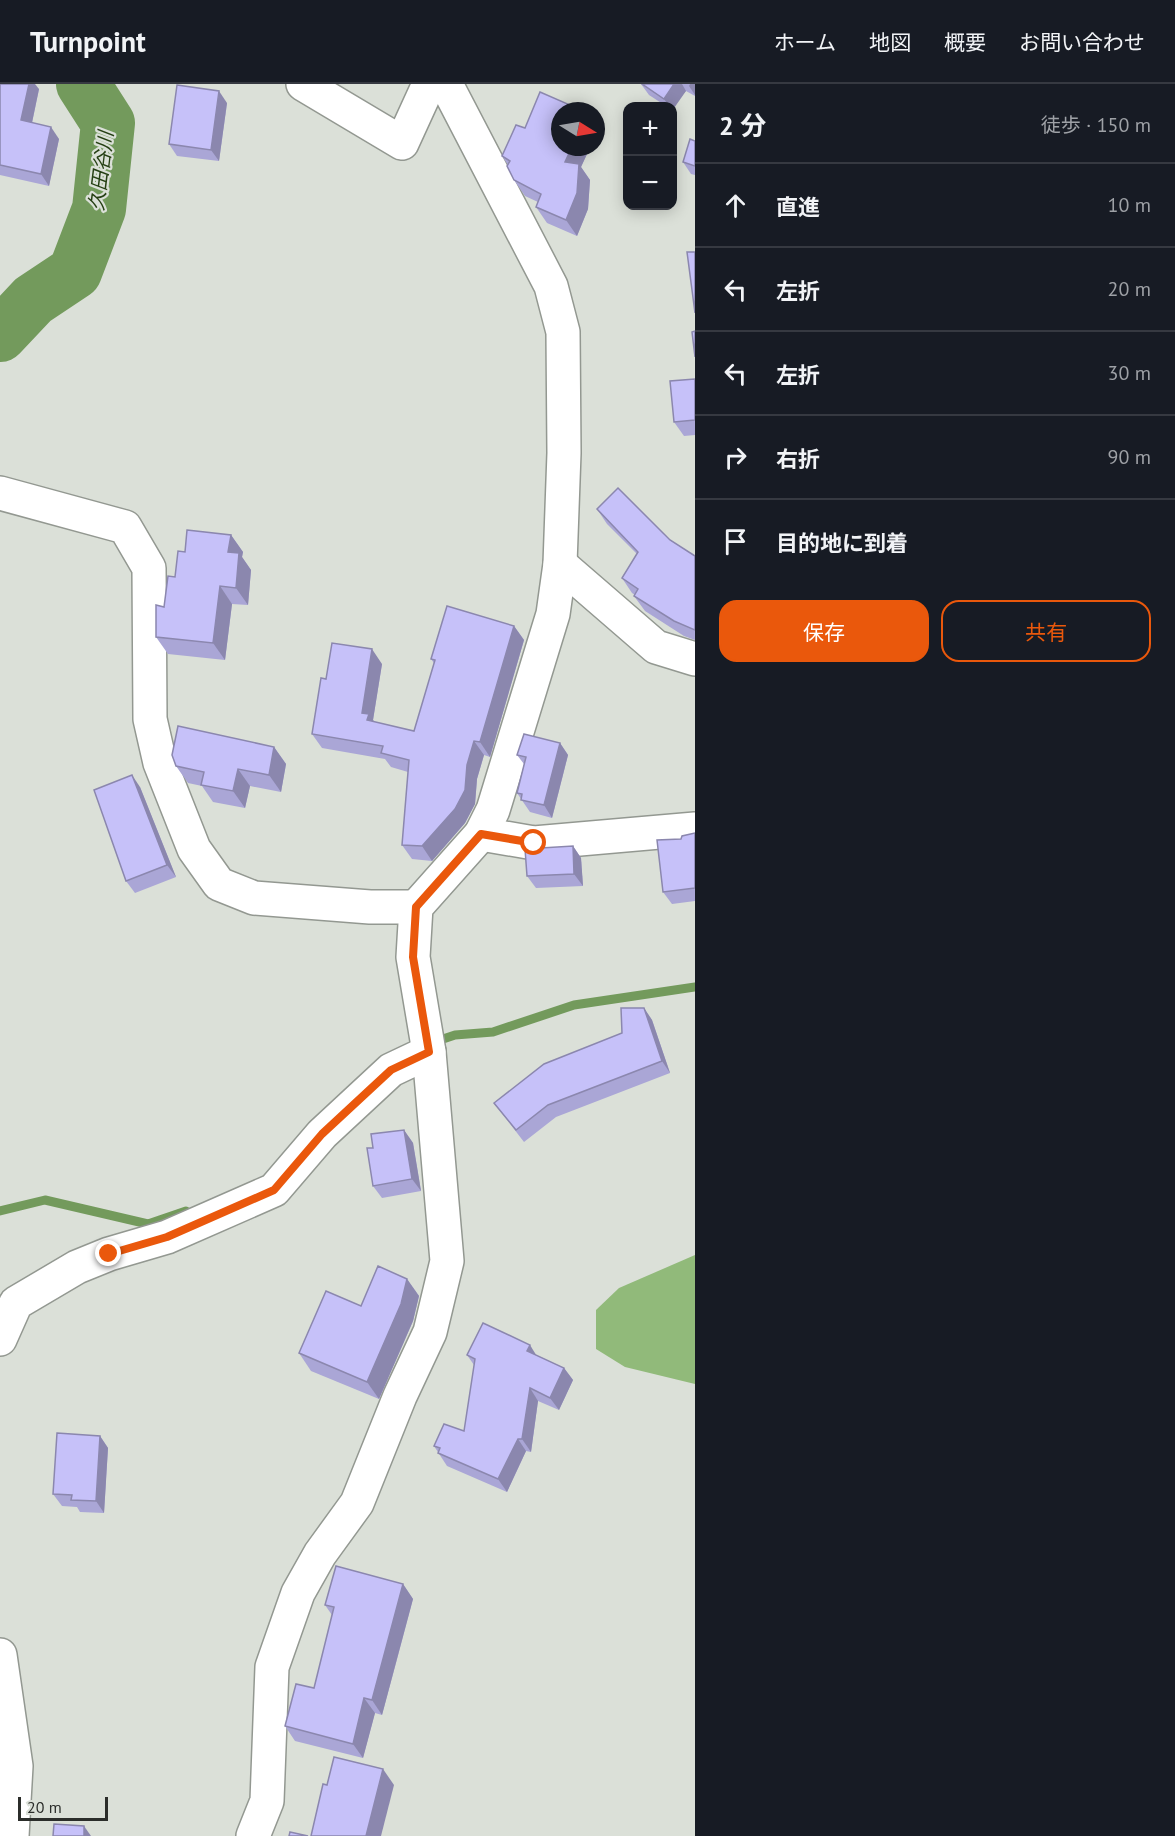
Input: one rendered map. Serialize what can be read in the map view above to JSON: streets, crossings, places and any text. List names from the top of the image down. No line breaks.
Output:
{"water":["久田谷川"],"scale_bar":"20 m","north":"right","page":{"header":"Turnpoint","nav":["ホーム","地図","概要","お問い合わせ"],"heading":["2 分","徒歩 · 150 m"],"map_buttons":["+","−"],"list":[["直進","10 m"],["左折","20 m"],["左折","30 m"],["右折","90 m"],"目的地に到着"],"buttons":["保存","共有"],"scale":"20 m"}}
